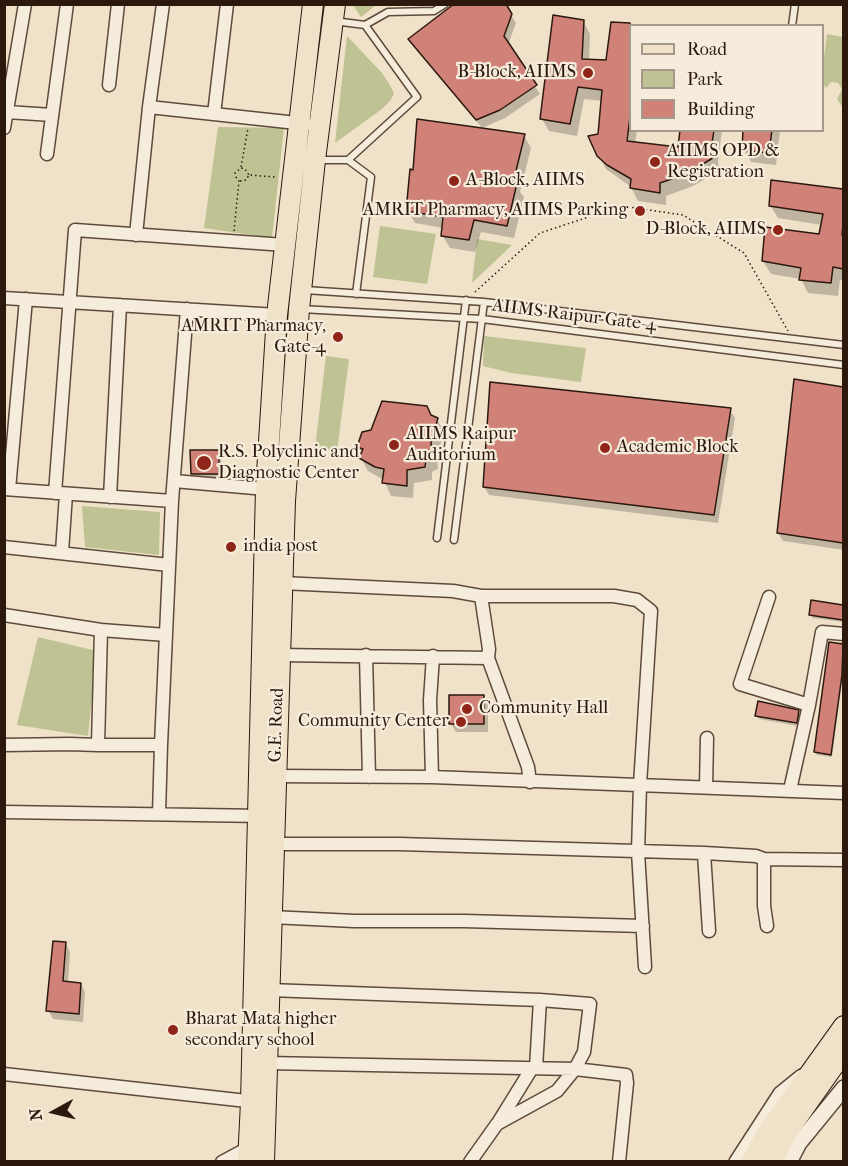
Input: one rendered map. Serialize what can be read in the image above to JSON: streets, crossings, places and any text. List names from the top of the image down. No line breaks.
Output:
{"streets":{"main road":["G.E. Road"],"lane":["AIIMS Raipur Gate-4"]},"crossings":[["AIIMS Raipur Gate-4","G.E. Road"]],"places":["B-Block, AIIMS","AIIMS OPD & Registration","A-Block, AIIMS","AMRIT Pharmacy, AIIMS Parking","D-Block, AIIMS","AMRIT Pharmacy, Gate-4","AIIMS Raipur Auditorium","Academic Block","R.S. Polyclinic and Diagnostic Center","india post","Community Hall","Community Center","Bharat Mata higher secondary school"],"legend":["Road","Park","Building"],"north":"left"}
